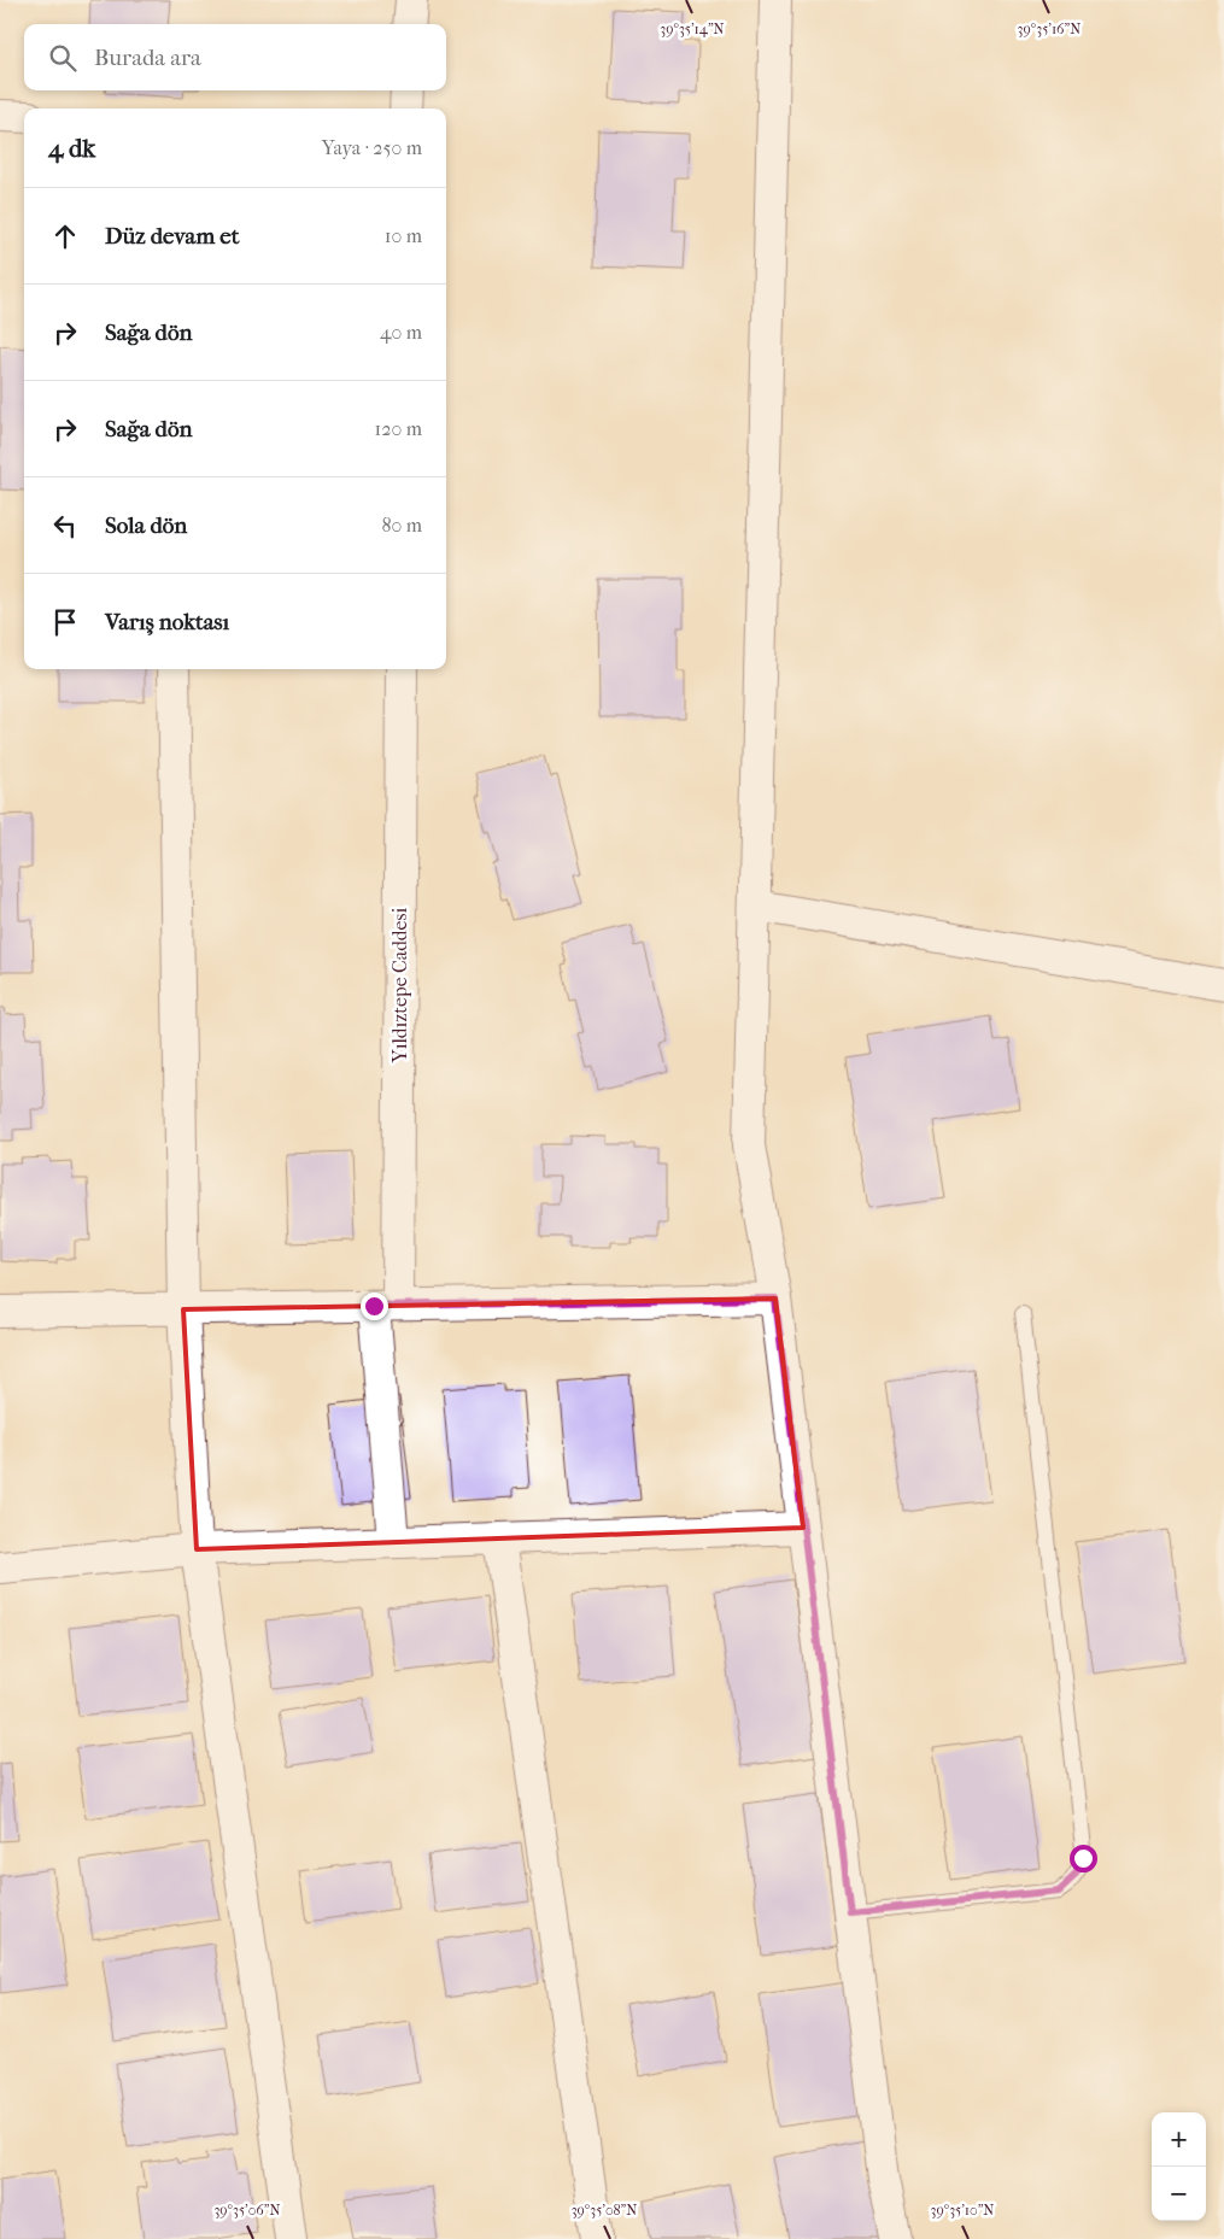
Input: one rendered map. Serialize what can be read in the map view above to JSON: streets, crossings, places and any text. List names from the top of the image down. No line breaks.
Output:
{"streets":{"street":["Yıldıztepe Caddesi"]},"page":{"search":"Burada ara","heading":["4 dk","Yaya · 250 m"],"list":[["Düz devam et","10 m"],["Sağa dön","40 m"],["Sağa dön","120 m"],["Sola dön","80 m"],"Varış noktası"],"map_buttons":["+","−"]},"coordinates":["39°35'14\"N","39°35'16\"N","39°35'06\"N","39°35'08\"N","39°35'10\"N"]}
